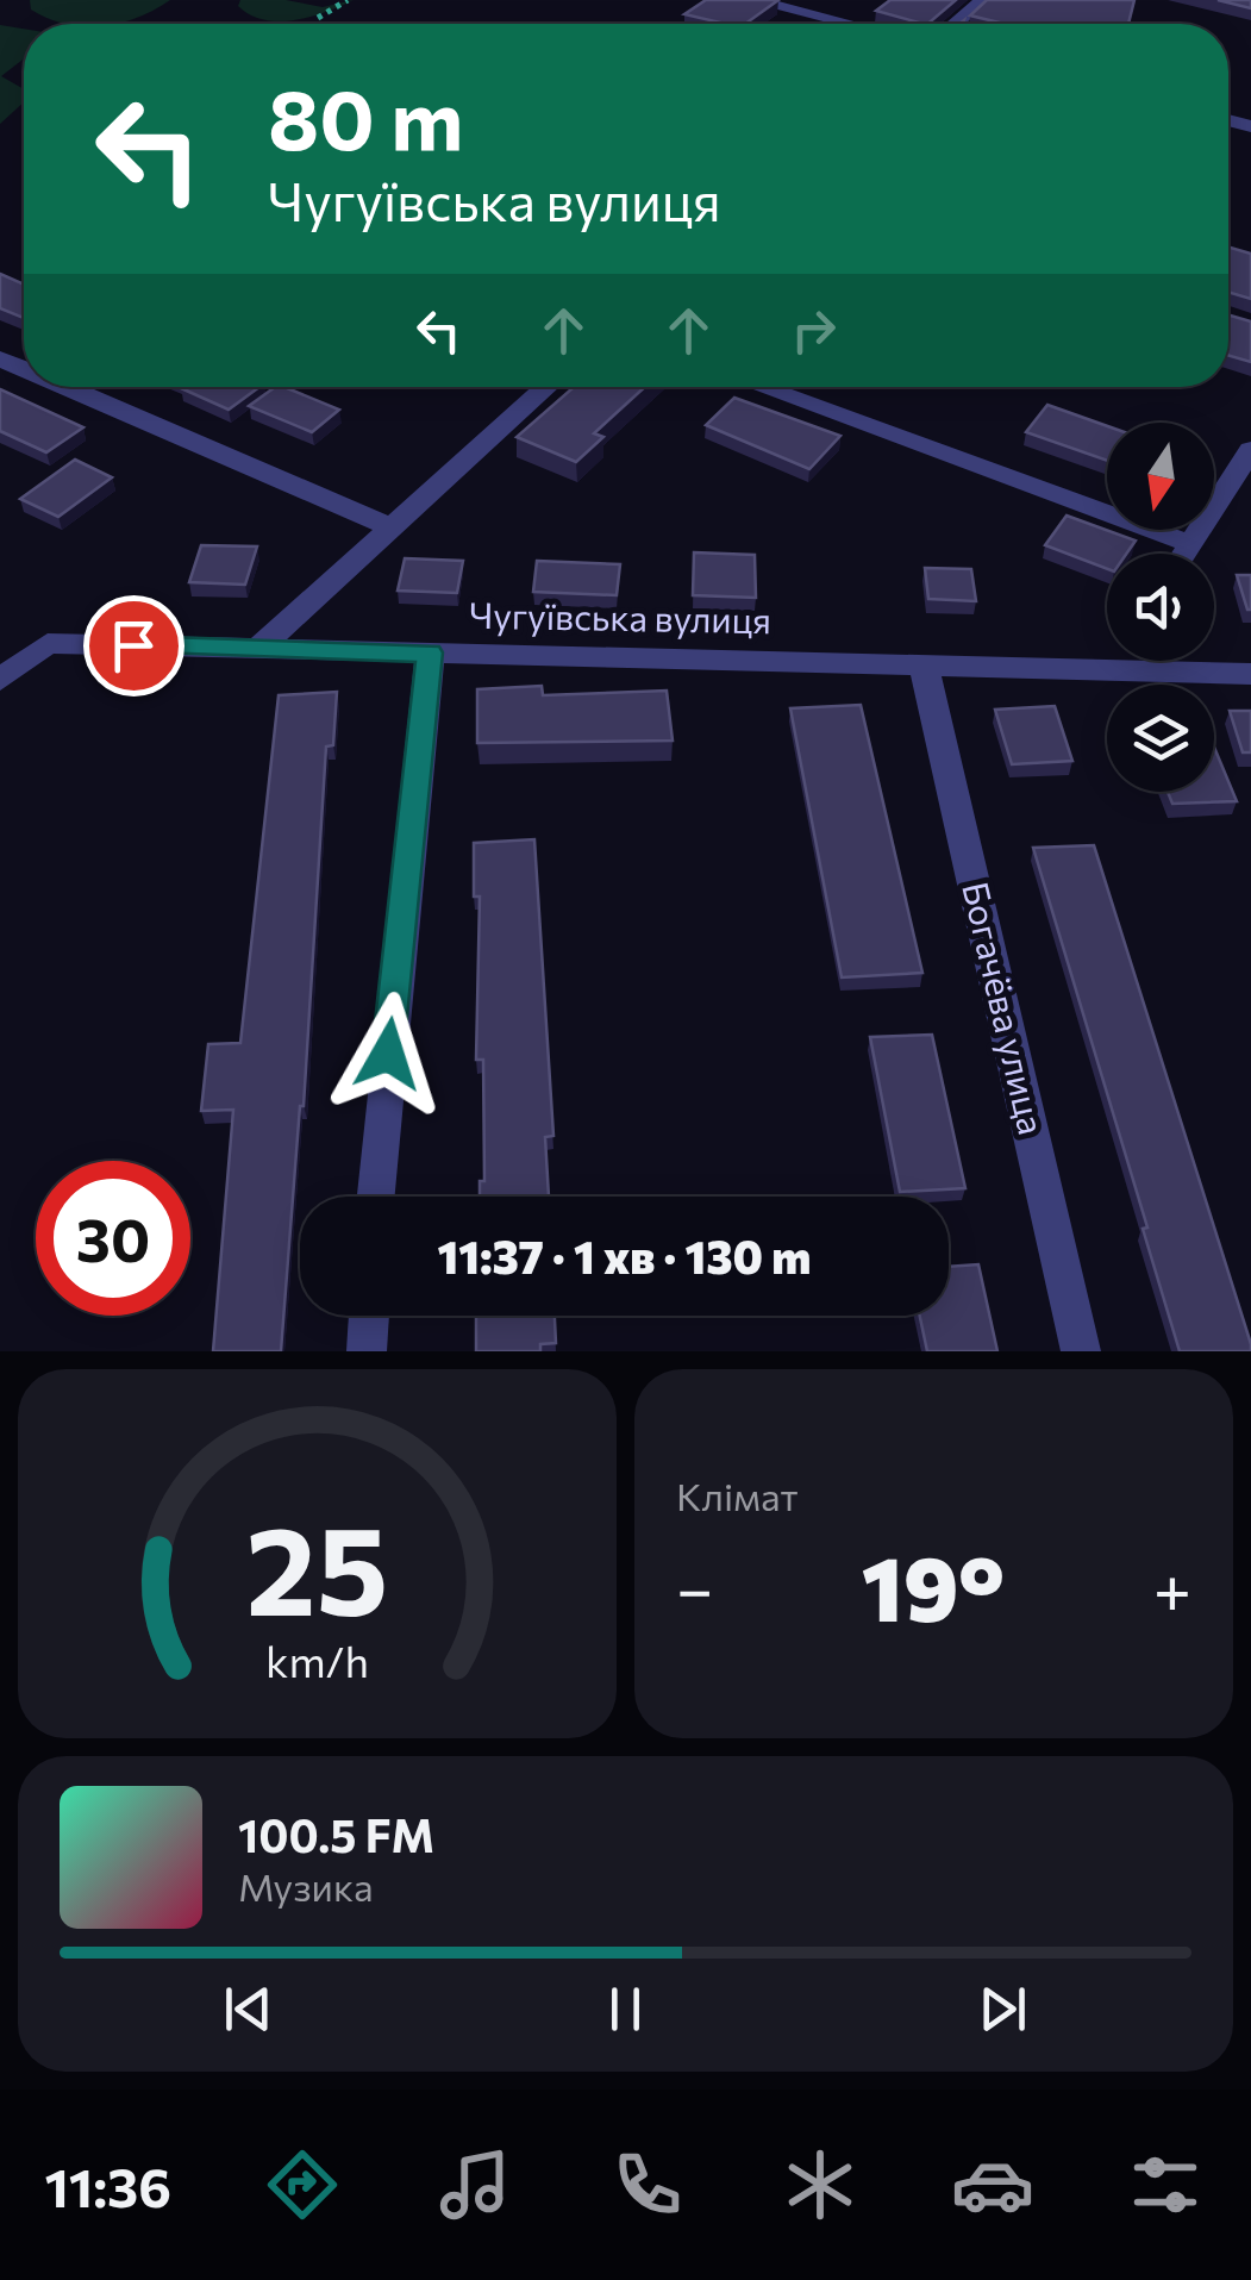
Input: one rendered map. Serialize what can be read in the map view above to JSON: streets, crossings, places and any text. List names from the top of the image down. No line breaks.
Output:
{"streets":{"street":["Чугуївська вулиця","Богачёва улица"]},"crossings":[["Чугуївська вулиця","Богачёва улица"]],"north":"bottom","page":{"turn":["80 m","Чугуївська вулиця"],"limit":"30","trip":"11:37 · 1 хв · 130 m","tile":"Клімат","heat":["−","19°","+"],"song":["100.5 FM","Музика"],"tabs":"11:36","gauge":["25","km/h"]}}
